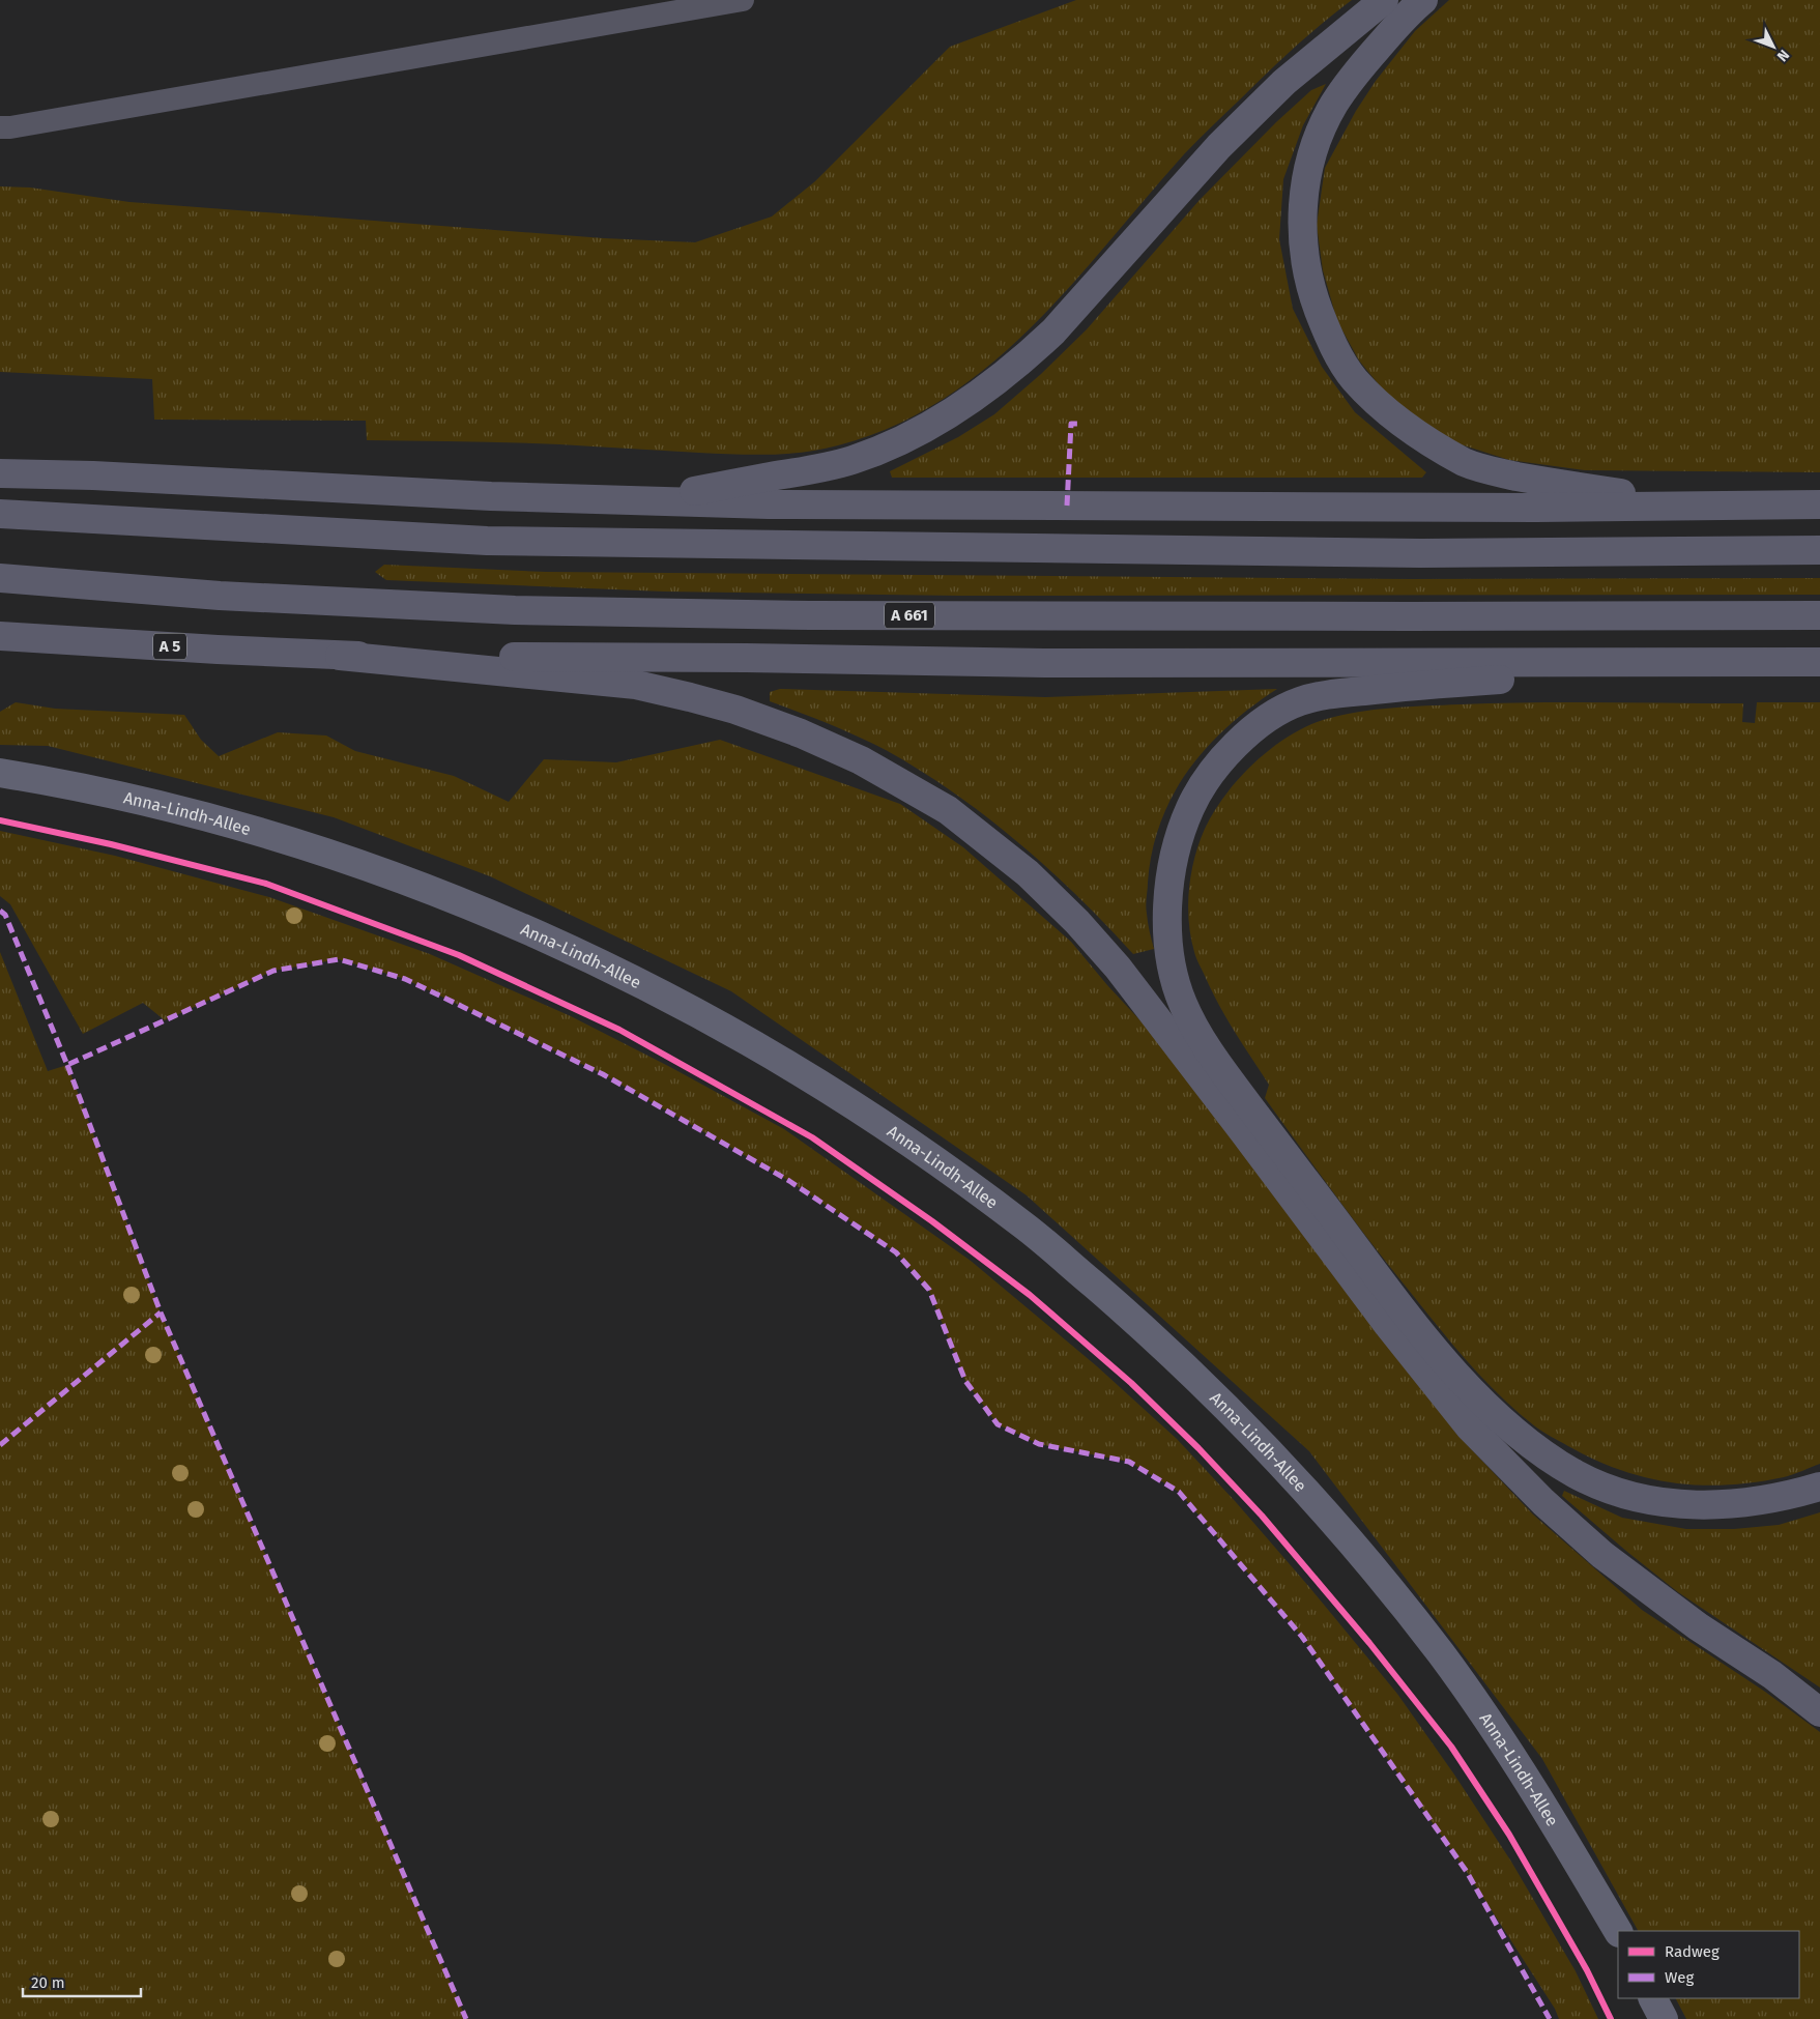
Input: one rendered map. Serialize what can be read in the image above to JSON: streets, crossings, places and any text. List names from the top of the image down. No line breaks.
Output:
{"streets":{"highway":["A 661","A 5"],"main road":["Anna-Lindh-Allee"]},"legend":["Radweg","Weg"],"scale_bar":"20 m","north":"bottom right"}
